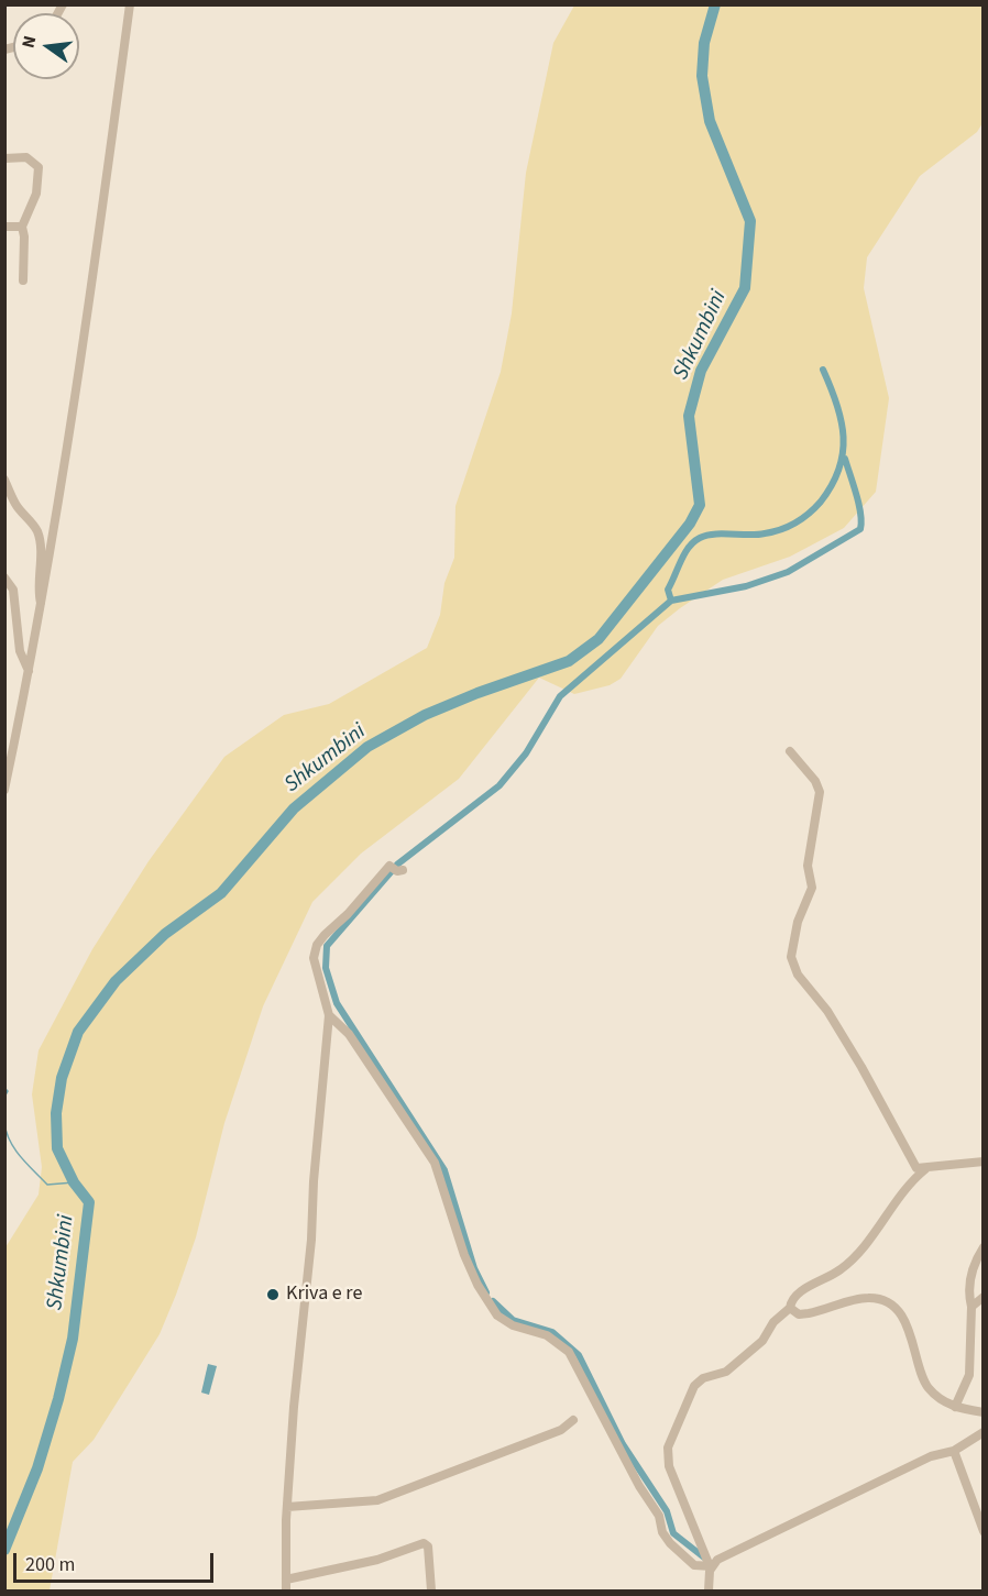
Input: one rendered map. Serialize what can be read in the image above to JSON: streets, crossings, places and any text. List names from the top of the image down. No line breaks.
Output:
{"water":["Shkumbini"],"places":["Kriva e re"],"scale_bar":"200 m","north":"left"}
